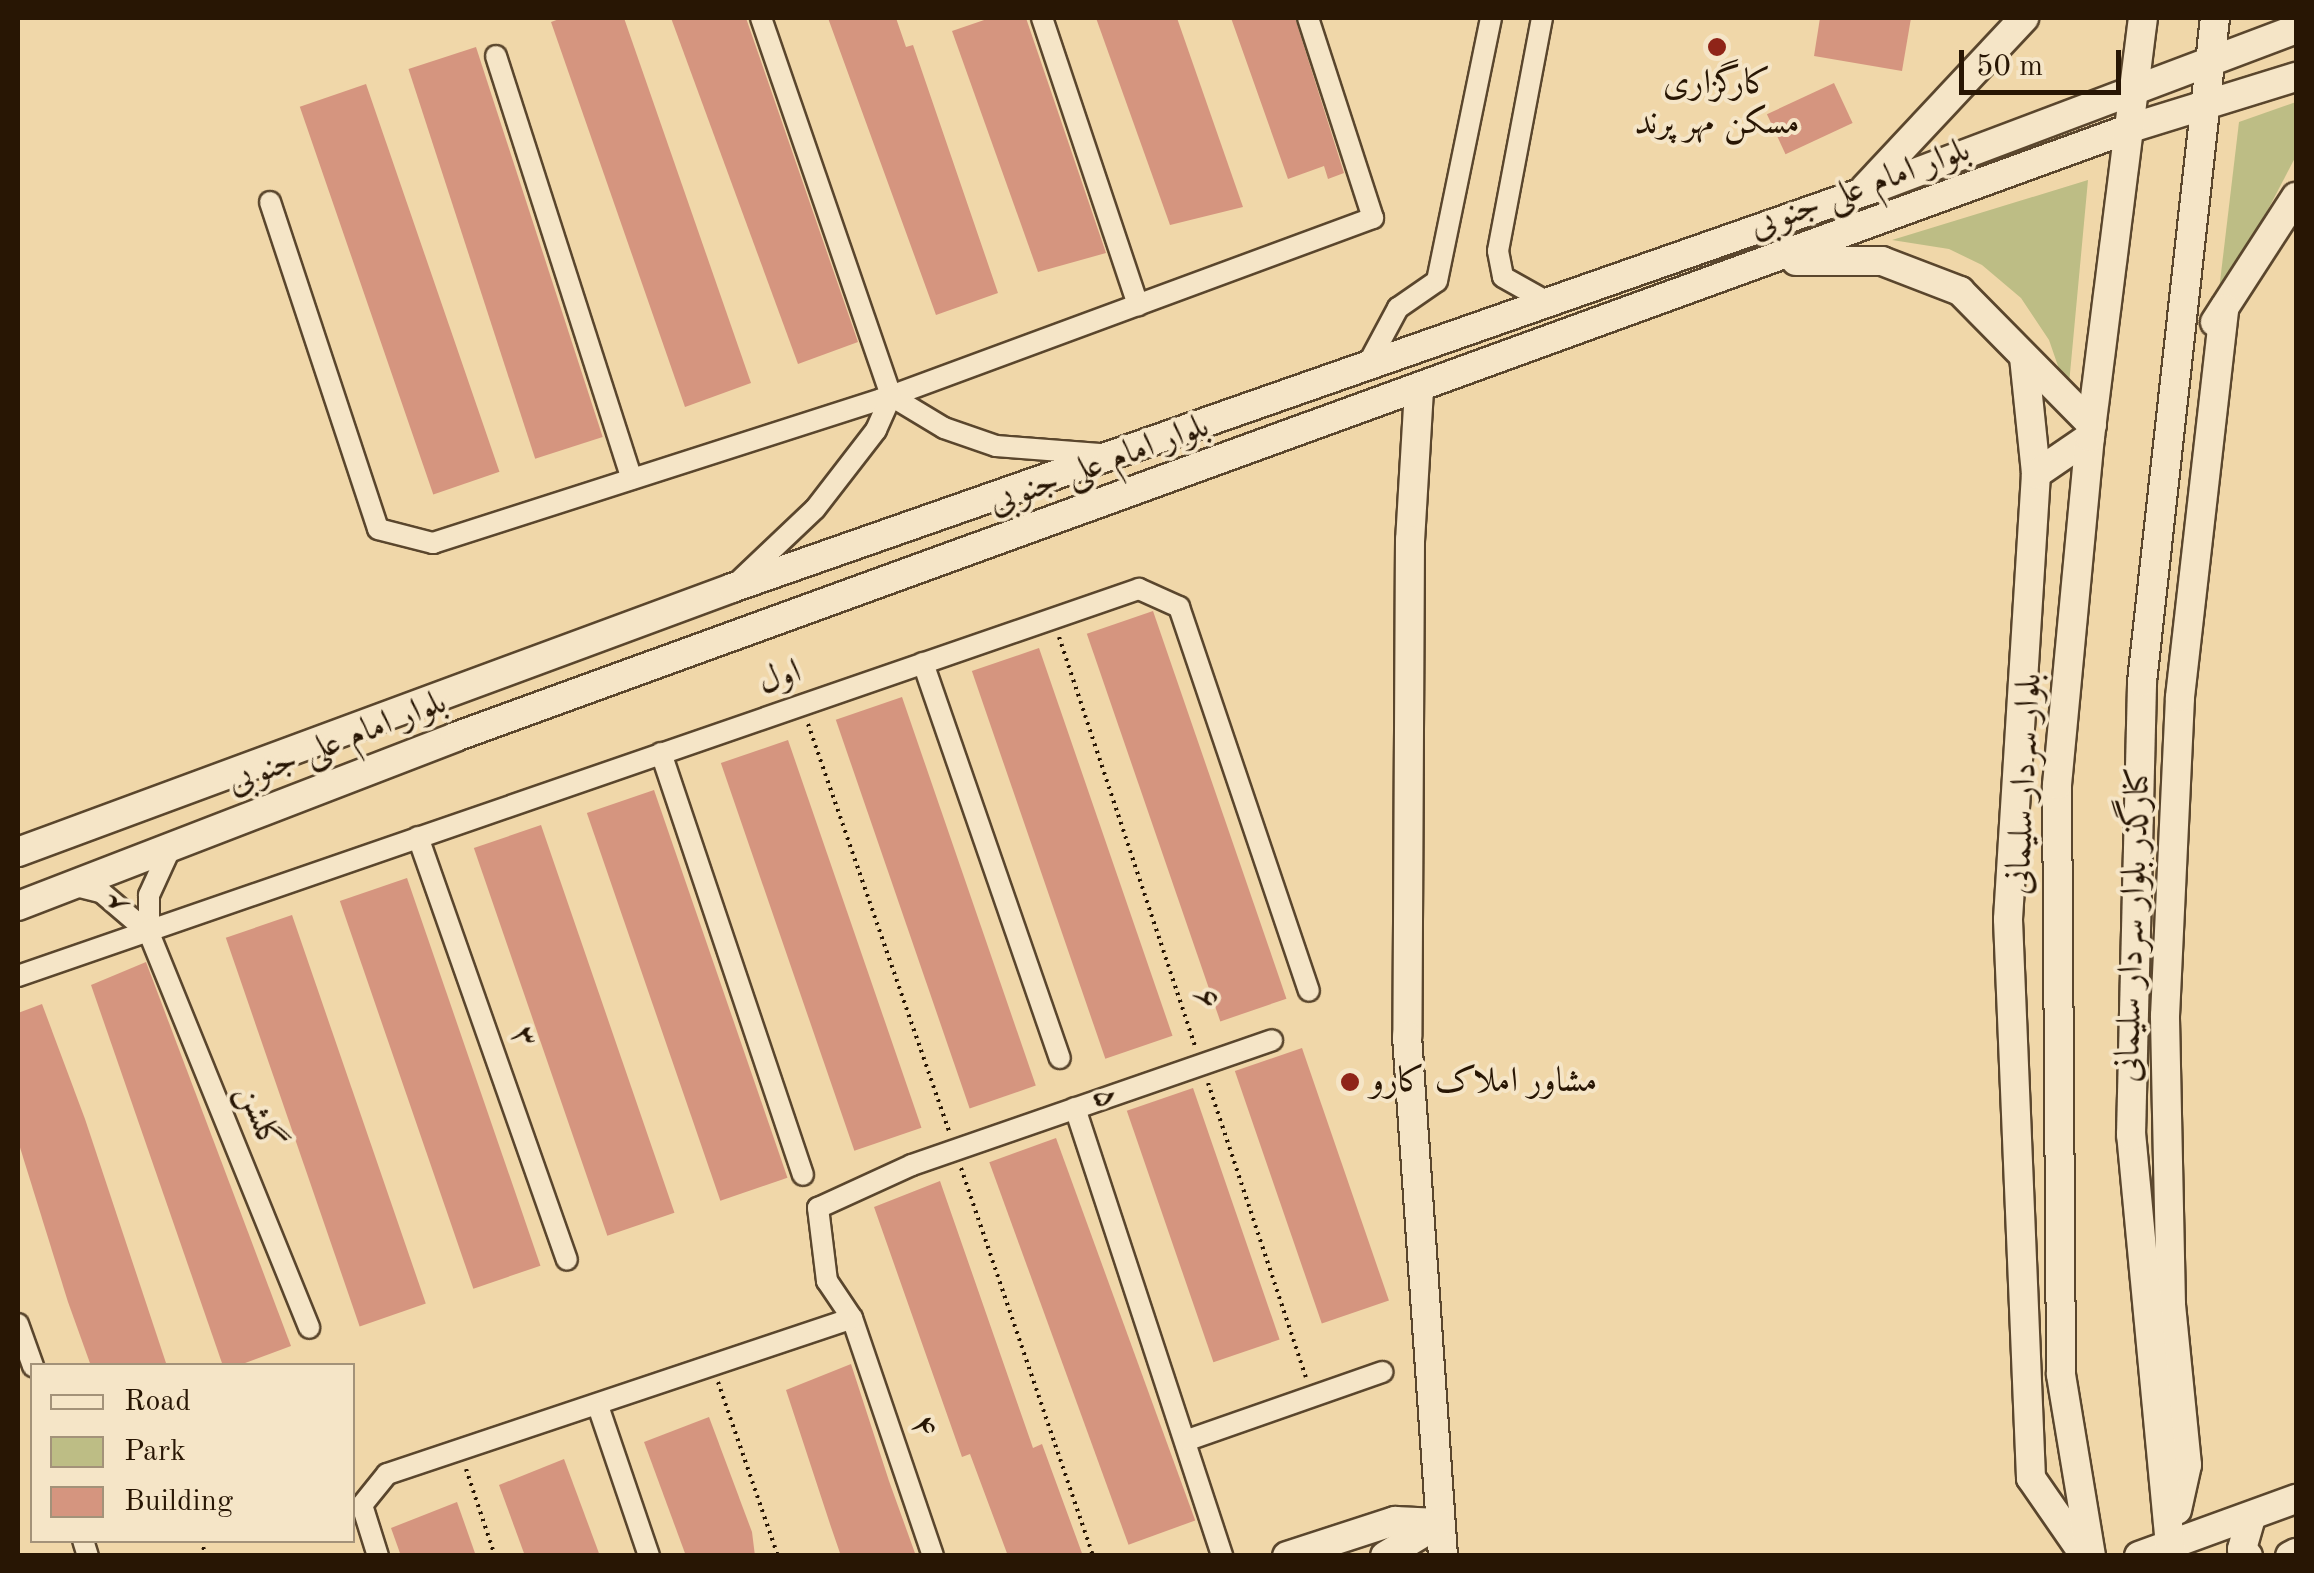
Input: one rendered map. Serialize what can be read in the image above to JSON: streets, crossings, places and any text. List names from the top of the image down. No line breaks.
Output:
{"streets":{"main road":["بلوار امام علی جنوبی","بلوار سردار سلیمانی","کنارگذر بلوار سردار سلیمانی"],"street":["اول","۲","۳","۵","گلشن","۴"],"path":["۶"]},"crossings":[["بلوار امام علی جنوبی","بلوار سردار سلیمانی"],["بلوار امام علی جنوبی","۲"],["اول","۲"],["اول","۶"],["اول","۳"],["اول","۵"],["اول","گلشن"],["۲","گلشن"],["۵","۴"]],"places":["کارگزاری مسکن مهر پرند","مشاور املاک کارو"],"legend":["Road","Park","Building"],"scale_bar":"50 m"}
